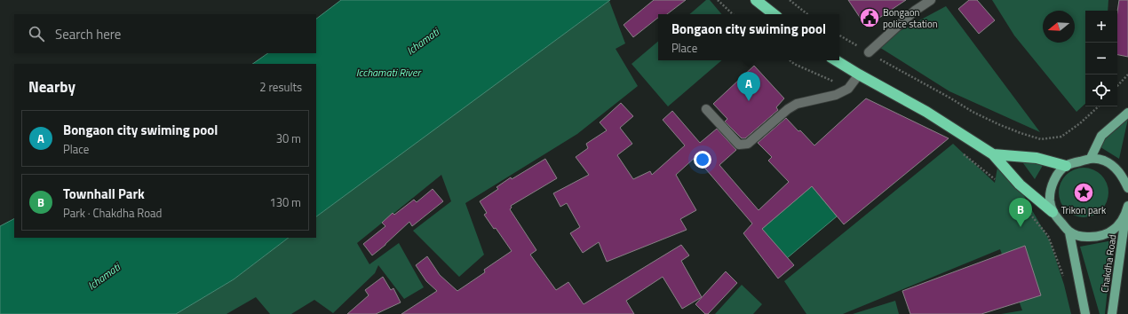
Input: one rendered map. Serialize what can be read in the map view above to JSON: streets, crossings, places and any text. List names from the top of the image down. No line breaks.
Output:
{"streets":{"main road":["Chakdha Road"]},"water":["Ichamati","Icchamati River"],"places":{"public building":["Bongaon police station"],"place":["Trikon park"]},"north":"left","page":{"map_buttons":["+","−"],"popup":["Bongaon city swiming pool","Place"],"search":"Search here","heading":["Nearby","2 results"],"pins":["A","B"],"list":[{"mark":"A","name":"Bongaon city swiming pool","note":"Place","value":"30 m"},{"mark":"B","name":"Townhall Park","note":"Park · Chakdha Road","value":"130 m"}]}}
